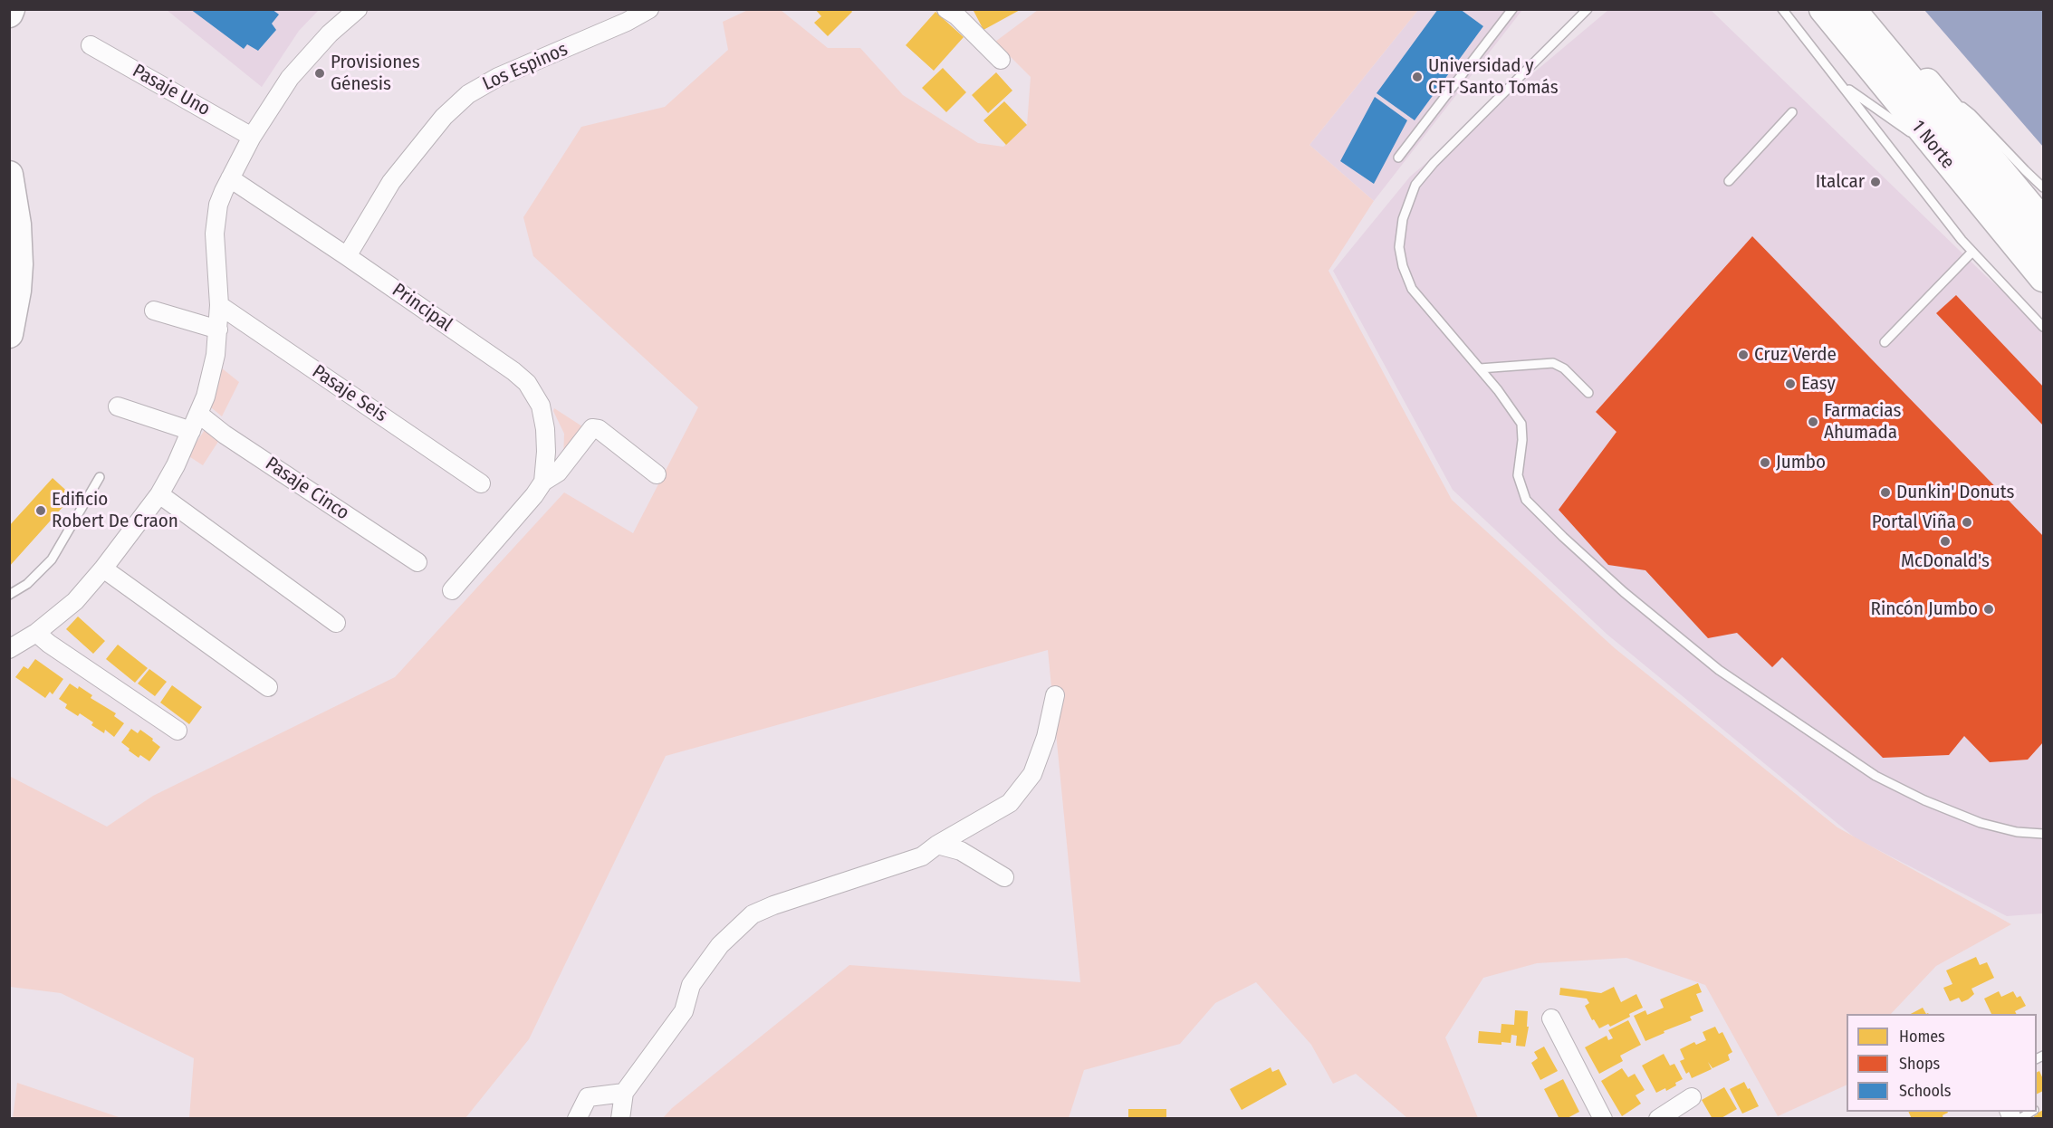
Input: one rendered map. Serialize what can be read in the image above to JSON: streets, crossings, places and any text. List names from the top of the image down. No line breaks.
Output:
{"streets":{"main road":["1 Norte"],"street":["Los Espinos","Pasaje Uno","Principal","Pasaje Seis","Pasaje Cinco"]},"crossings":[["Los Espinos","Principal"]],"places":["Provisiones Génesis","Universidad y CFT Santo Tomás","Italcar","Cruz Verde","Easy","Farmacias Ahumada","Jumbo","Dunkin' Donuts","Edificio Robert De Craon","Portal Viña","McDonald's","Rincón Jumbo"],"legend":["Homes","Shops","Schools"]}
